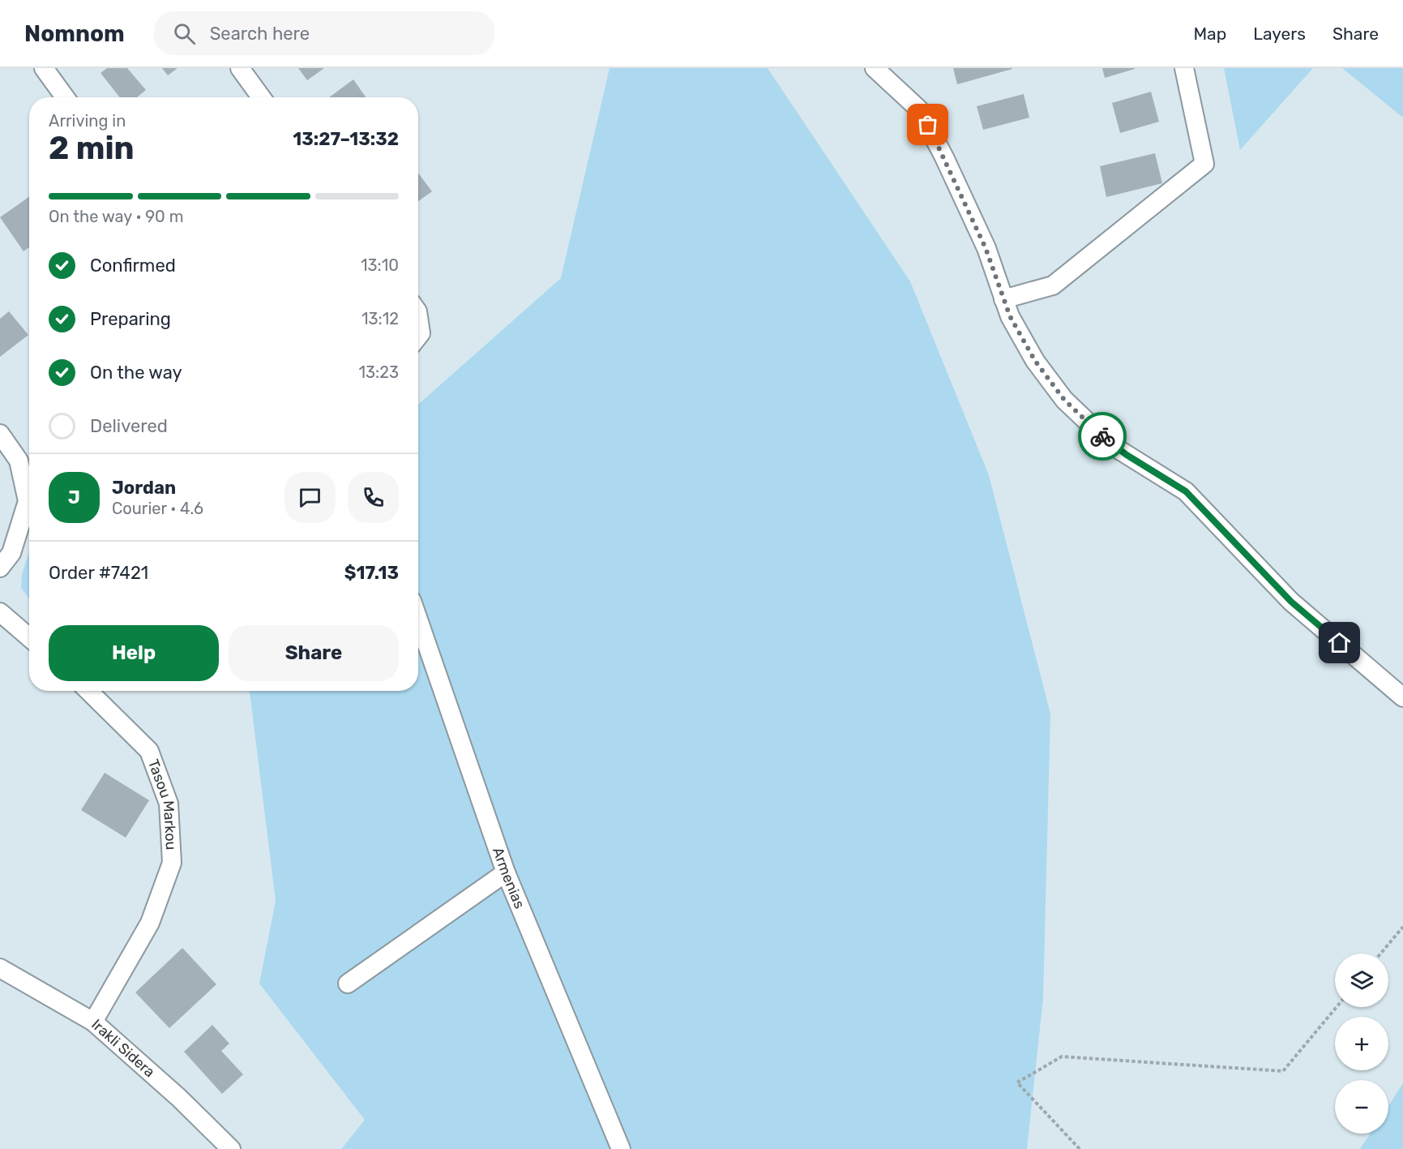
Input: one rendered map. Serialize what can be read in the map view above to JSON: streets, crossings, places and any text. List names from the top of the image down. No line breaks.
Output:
{"streets":{"street":["Tasou Markou","Armenias","Irakli Sidera"]},"crossings":[["Tasou Markou","Irakli Sidera"]],"page":{"header":"Nomnom","search":"Search here","nav":["Map","Layers","Share"],"heading":["2 min","Arriving in","13:27–13:32"],"panel":["Jordan","Courier · 4.6","Order #7421","$17.13"],"bar":"On the way · 90 m","list":[["Confirmed","13:10"],["Preparing","13:12"],["On the way","13:23"],"Delivered"],"round":"J","buttons":["Help","Share"],"map_buttons":["+","−"]}}
